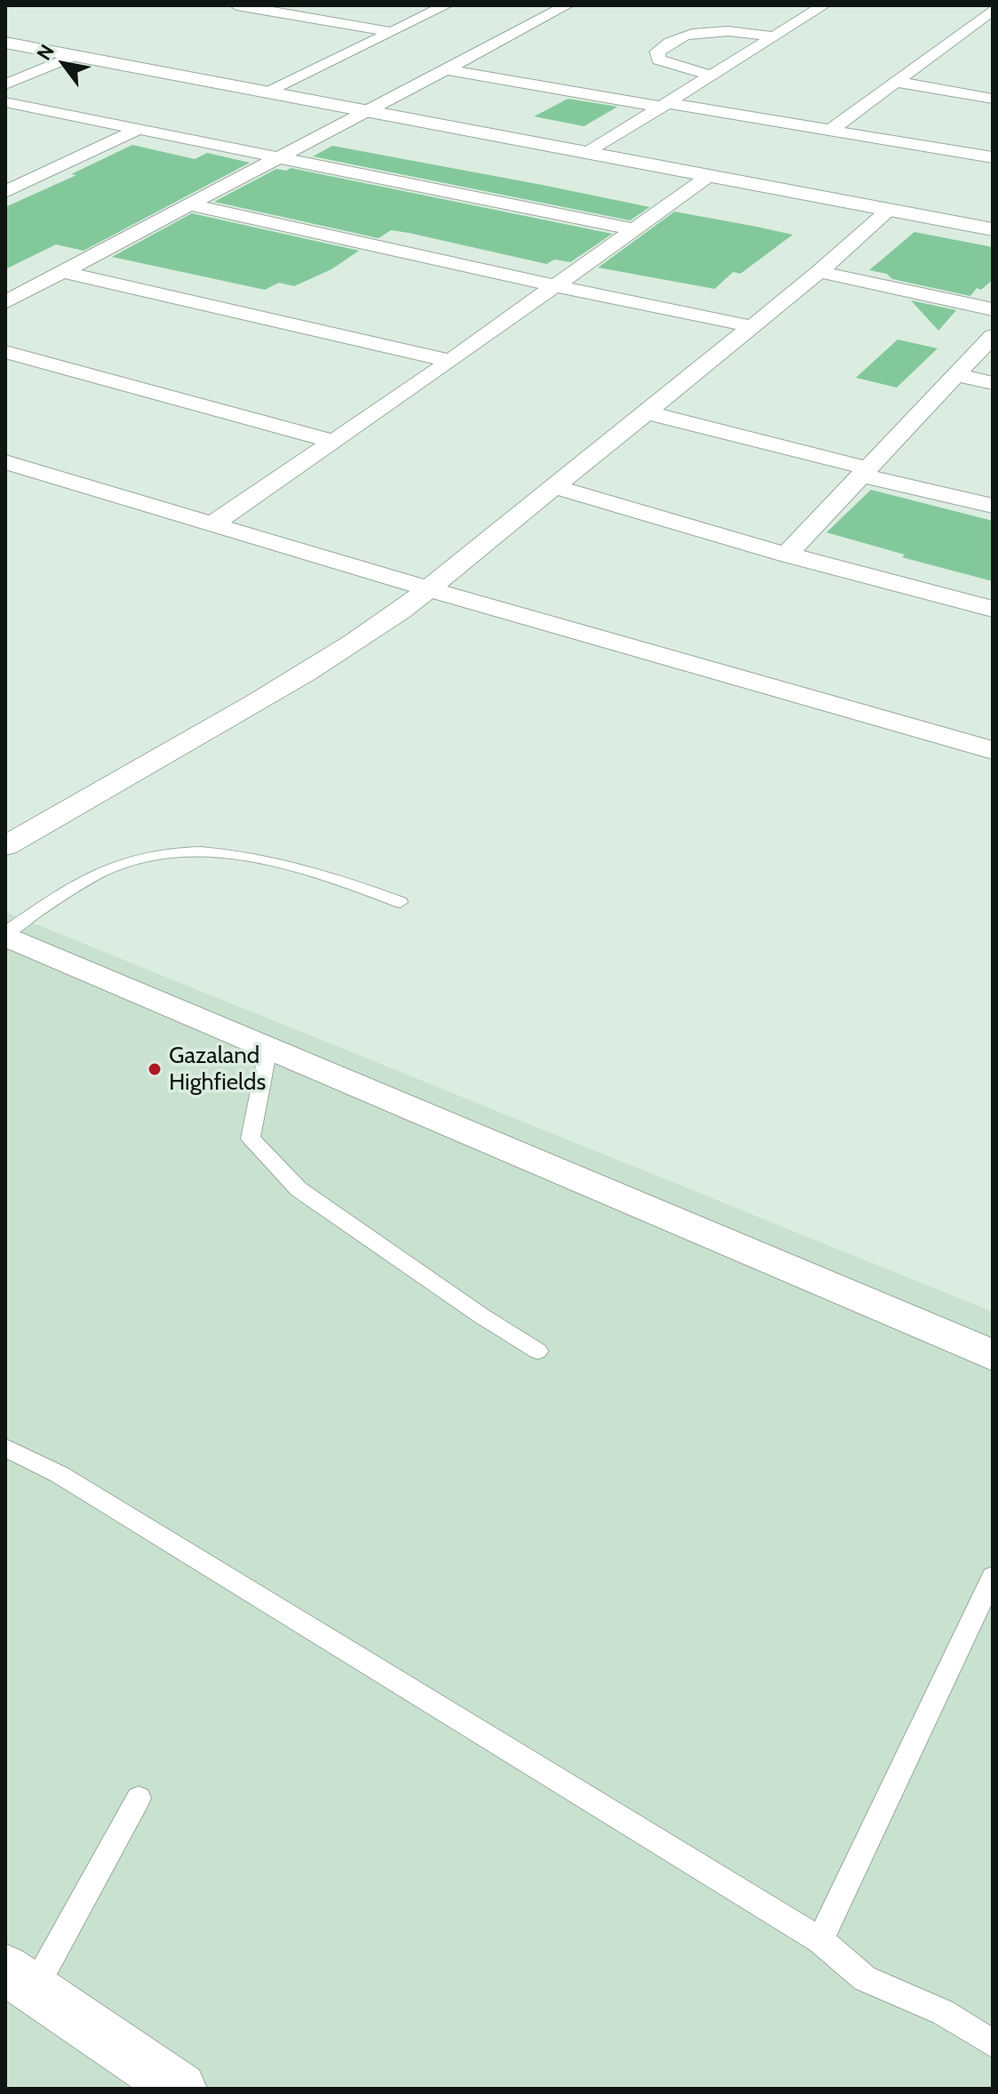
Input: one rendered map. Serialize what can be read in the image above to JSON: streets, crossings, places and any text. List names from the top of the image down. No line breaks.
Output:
{"places":["Gazaland Highfields"],"north":"top left"}
